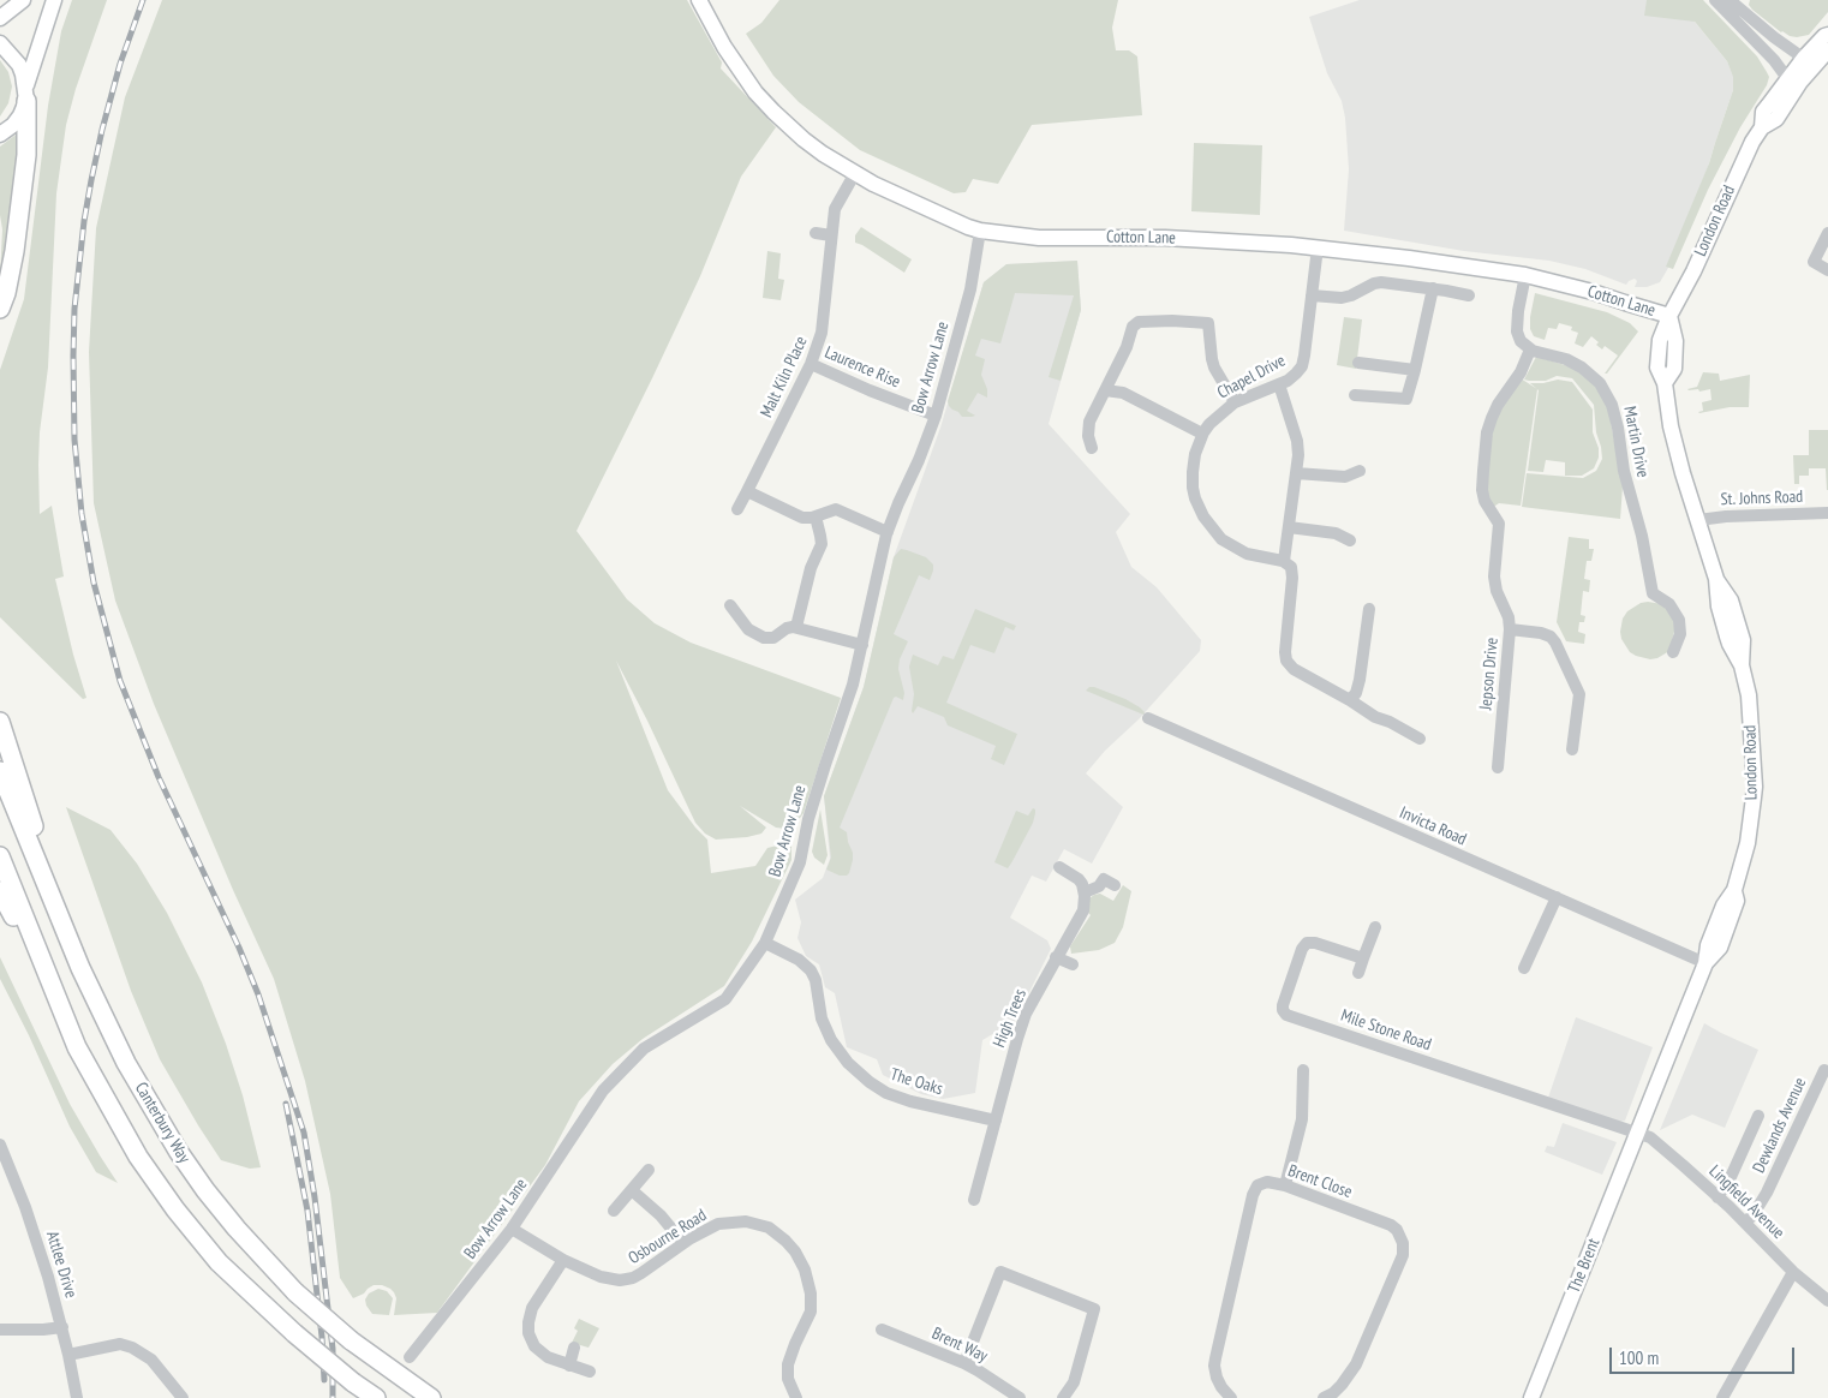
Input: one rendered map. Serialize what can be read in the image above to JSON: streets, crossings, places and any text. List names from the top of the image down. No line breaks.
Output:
{"streets":{"highway":["Canterbury Way"],"main road":["London Road","Cotton Lane","The Brent"],"street":["Laurence Rise","Bow Arrow Lane","Malt Kiln Place","Chapel Drive","Martin Drive","St. Johns Road","Jepson Drive","Invicta Road","High Trees","Mile Stone Road","The Oaks","Dewlands Avenue","Brent Close","Lingfield Avenue","Osbourne Road","Attlee Drive","Brent Way"]},"crossings":[["London Road","Cotton Lane"],["London Road","St. Johns Road"],["London Road","Invicta Road"],["Cotton Lane","Bow Arrow Lane"],["Cotton Lane","Malt Kiln Place"],["Cotton Lane","Chapel Drive"],["Laurence Rise","Bow Arrow Lane"],["Laurence Rise","Malt Kiln Place"],["Bow Arrow Lane","The Oaks"],["Bow Arrow Lane","Osbourne Road"],["Martin Drive","Jepson Drive"],["High Trees","The Oaks"],["Mile Stone Road","Lingfield Avenue"],["Mile Stone Road","The Brent"],["Dewlands Avenue","Lingfield Avenue"],["Lingfield Avenue","The Brent"]],"scale_bar":"100 m"}
